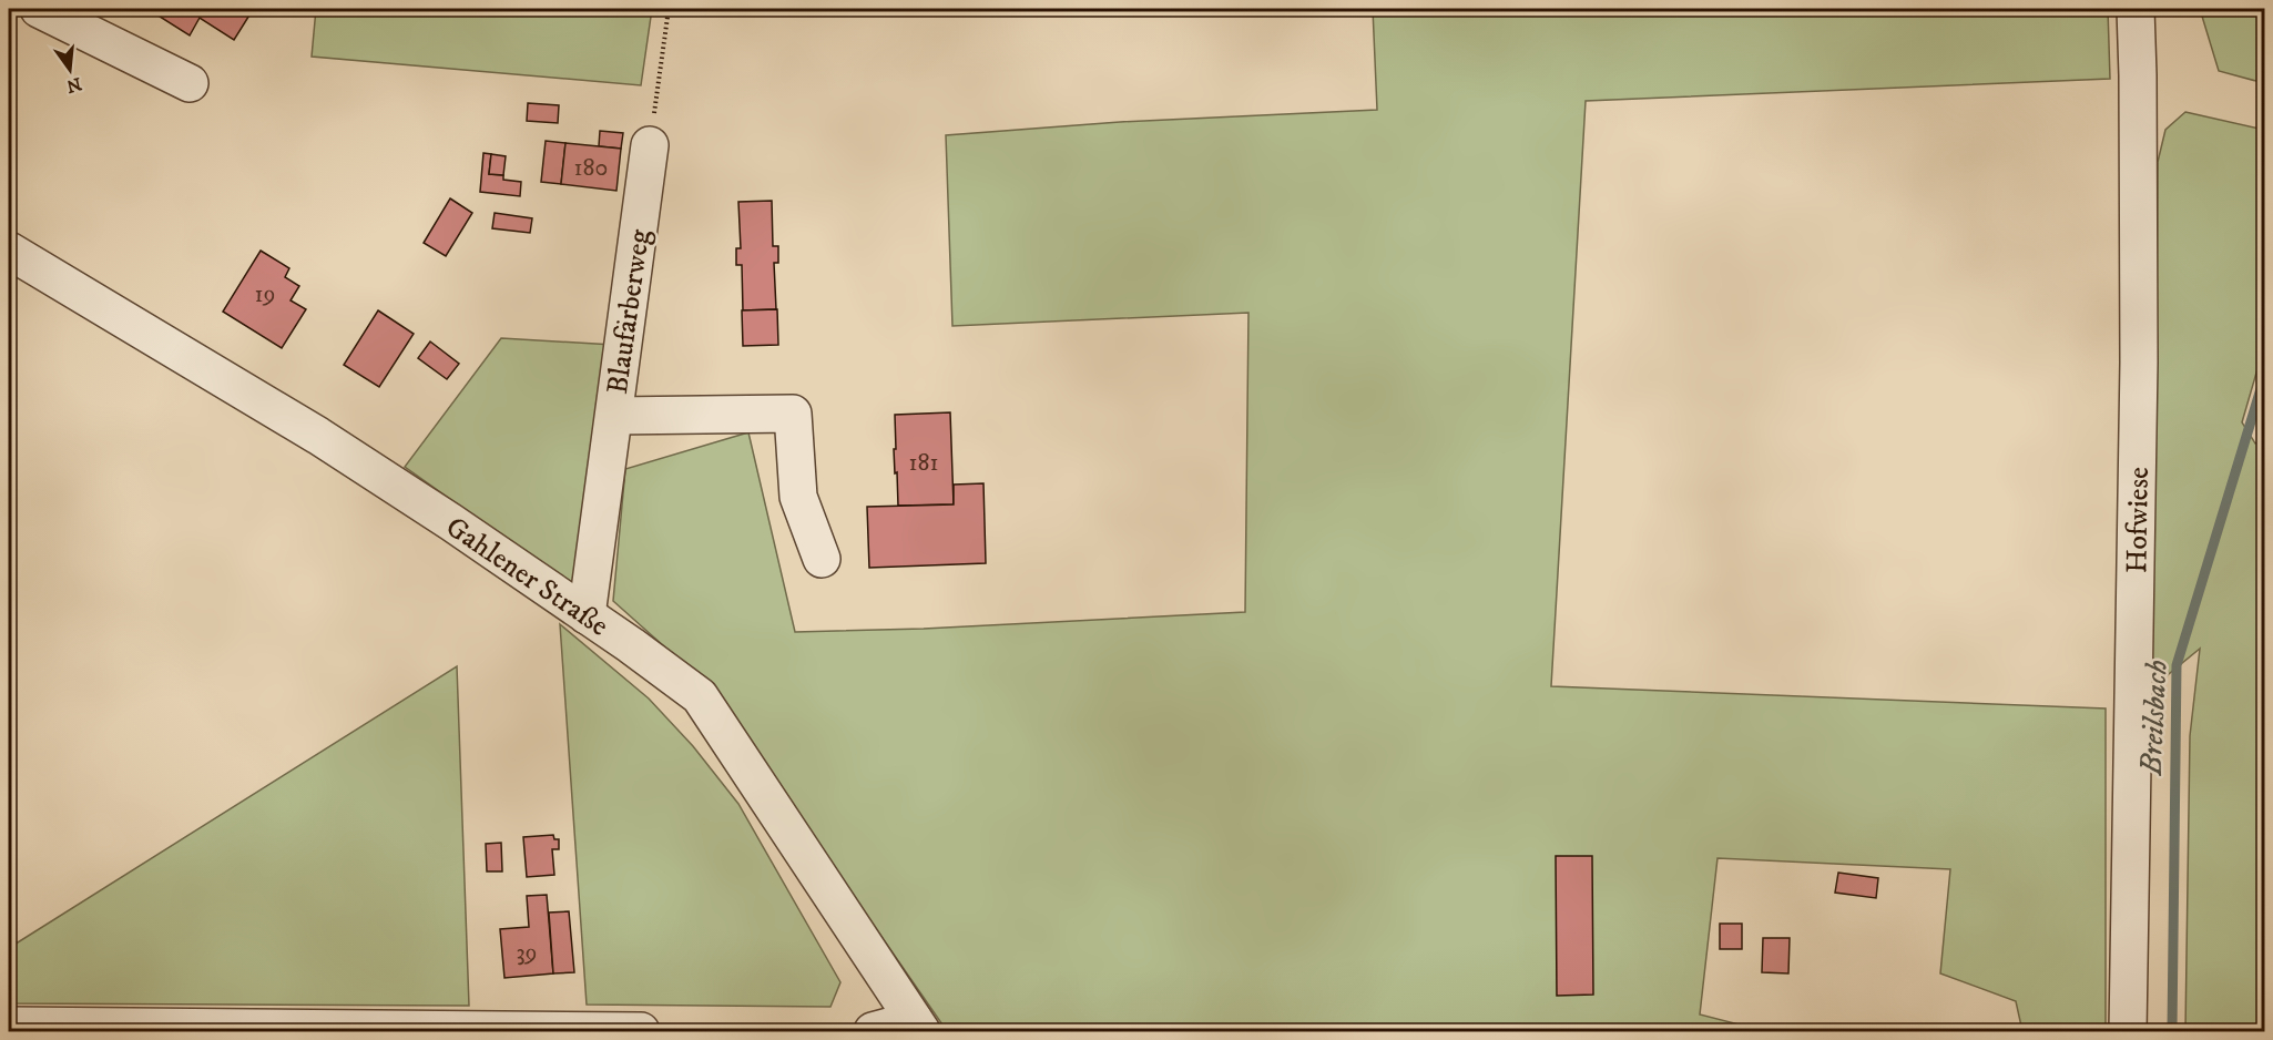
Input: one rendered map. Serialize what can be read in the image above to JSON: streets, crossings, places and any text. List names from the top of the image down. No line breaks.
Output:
{"streets":{"street":["Blaufärberweg","Hofwiese","Gahlener Straße"]},"crossings":[["Blaufärberweg","Gahlener Straße"]],"water":["Breilsbach"],"house_numbers":["180","19","181","39"],"north":"bottom"}
